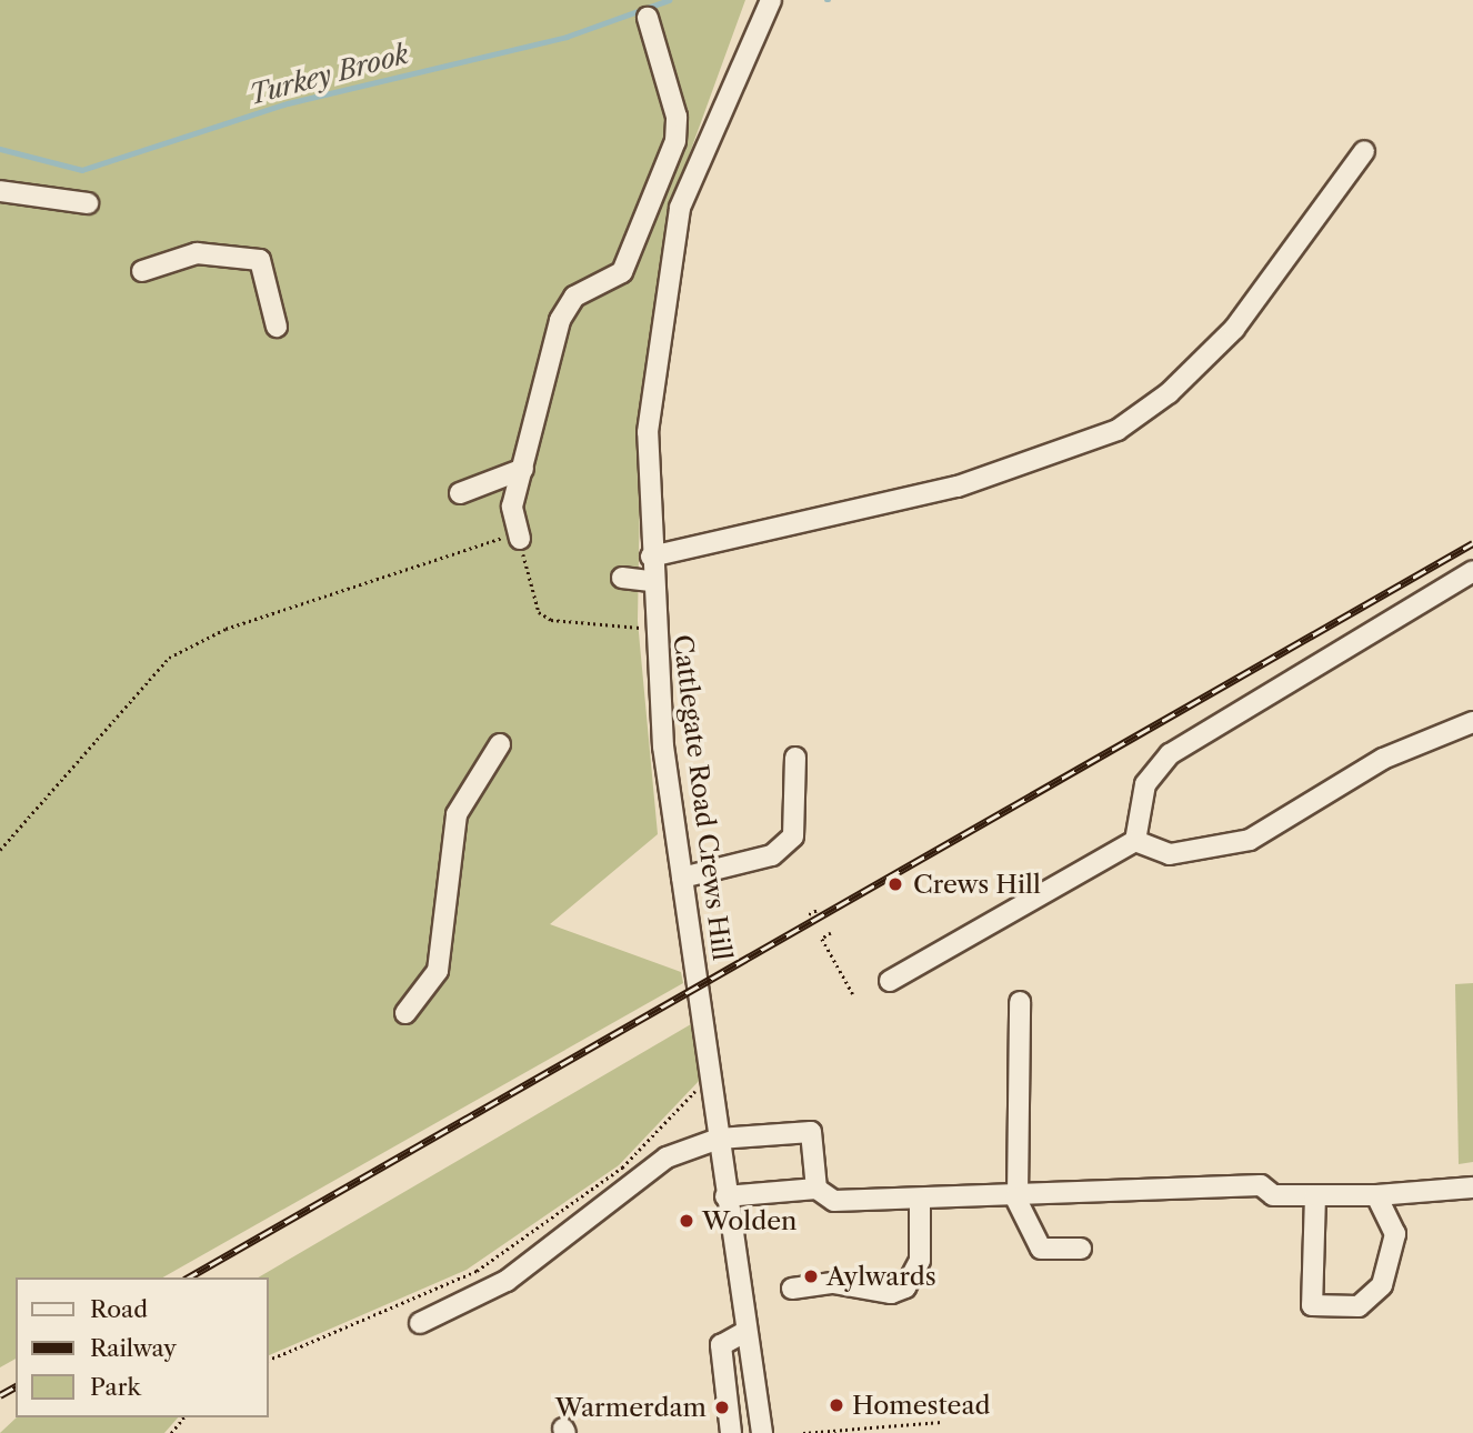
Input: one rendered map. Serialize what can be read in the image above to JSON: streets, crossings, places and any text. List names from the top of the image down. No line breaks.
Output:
{"streets":{"street":["Cattlegate Road Crews Hill"]},"water":["Turkey Brook"],"places":["Crews Hill","Wolden","Aylwards","Homestead","Warmerdam"],"legend":["Road","Railway","Park"]}
